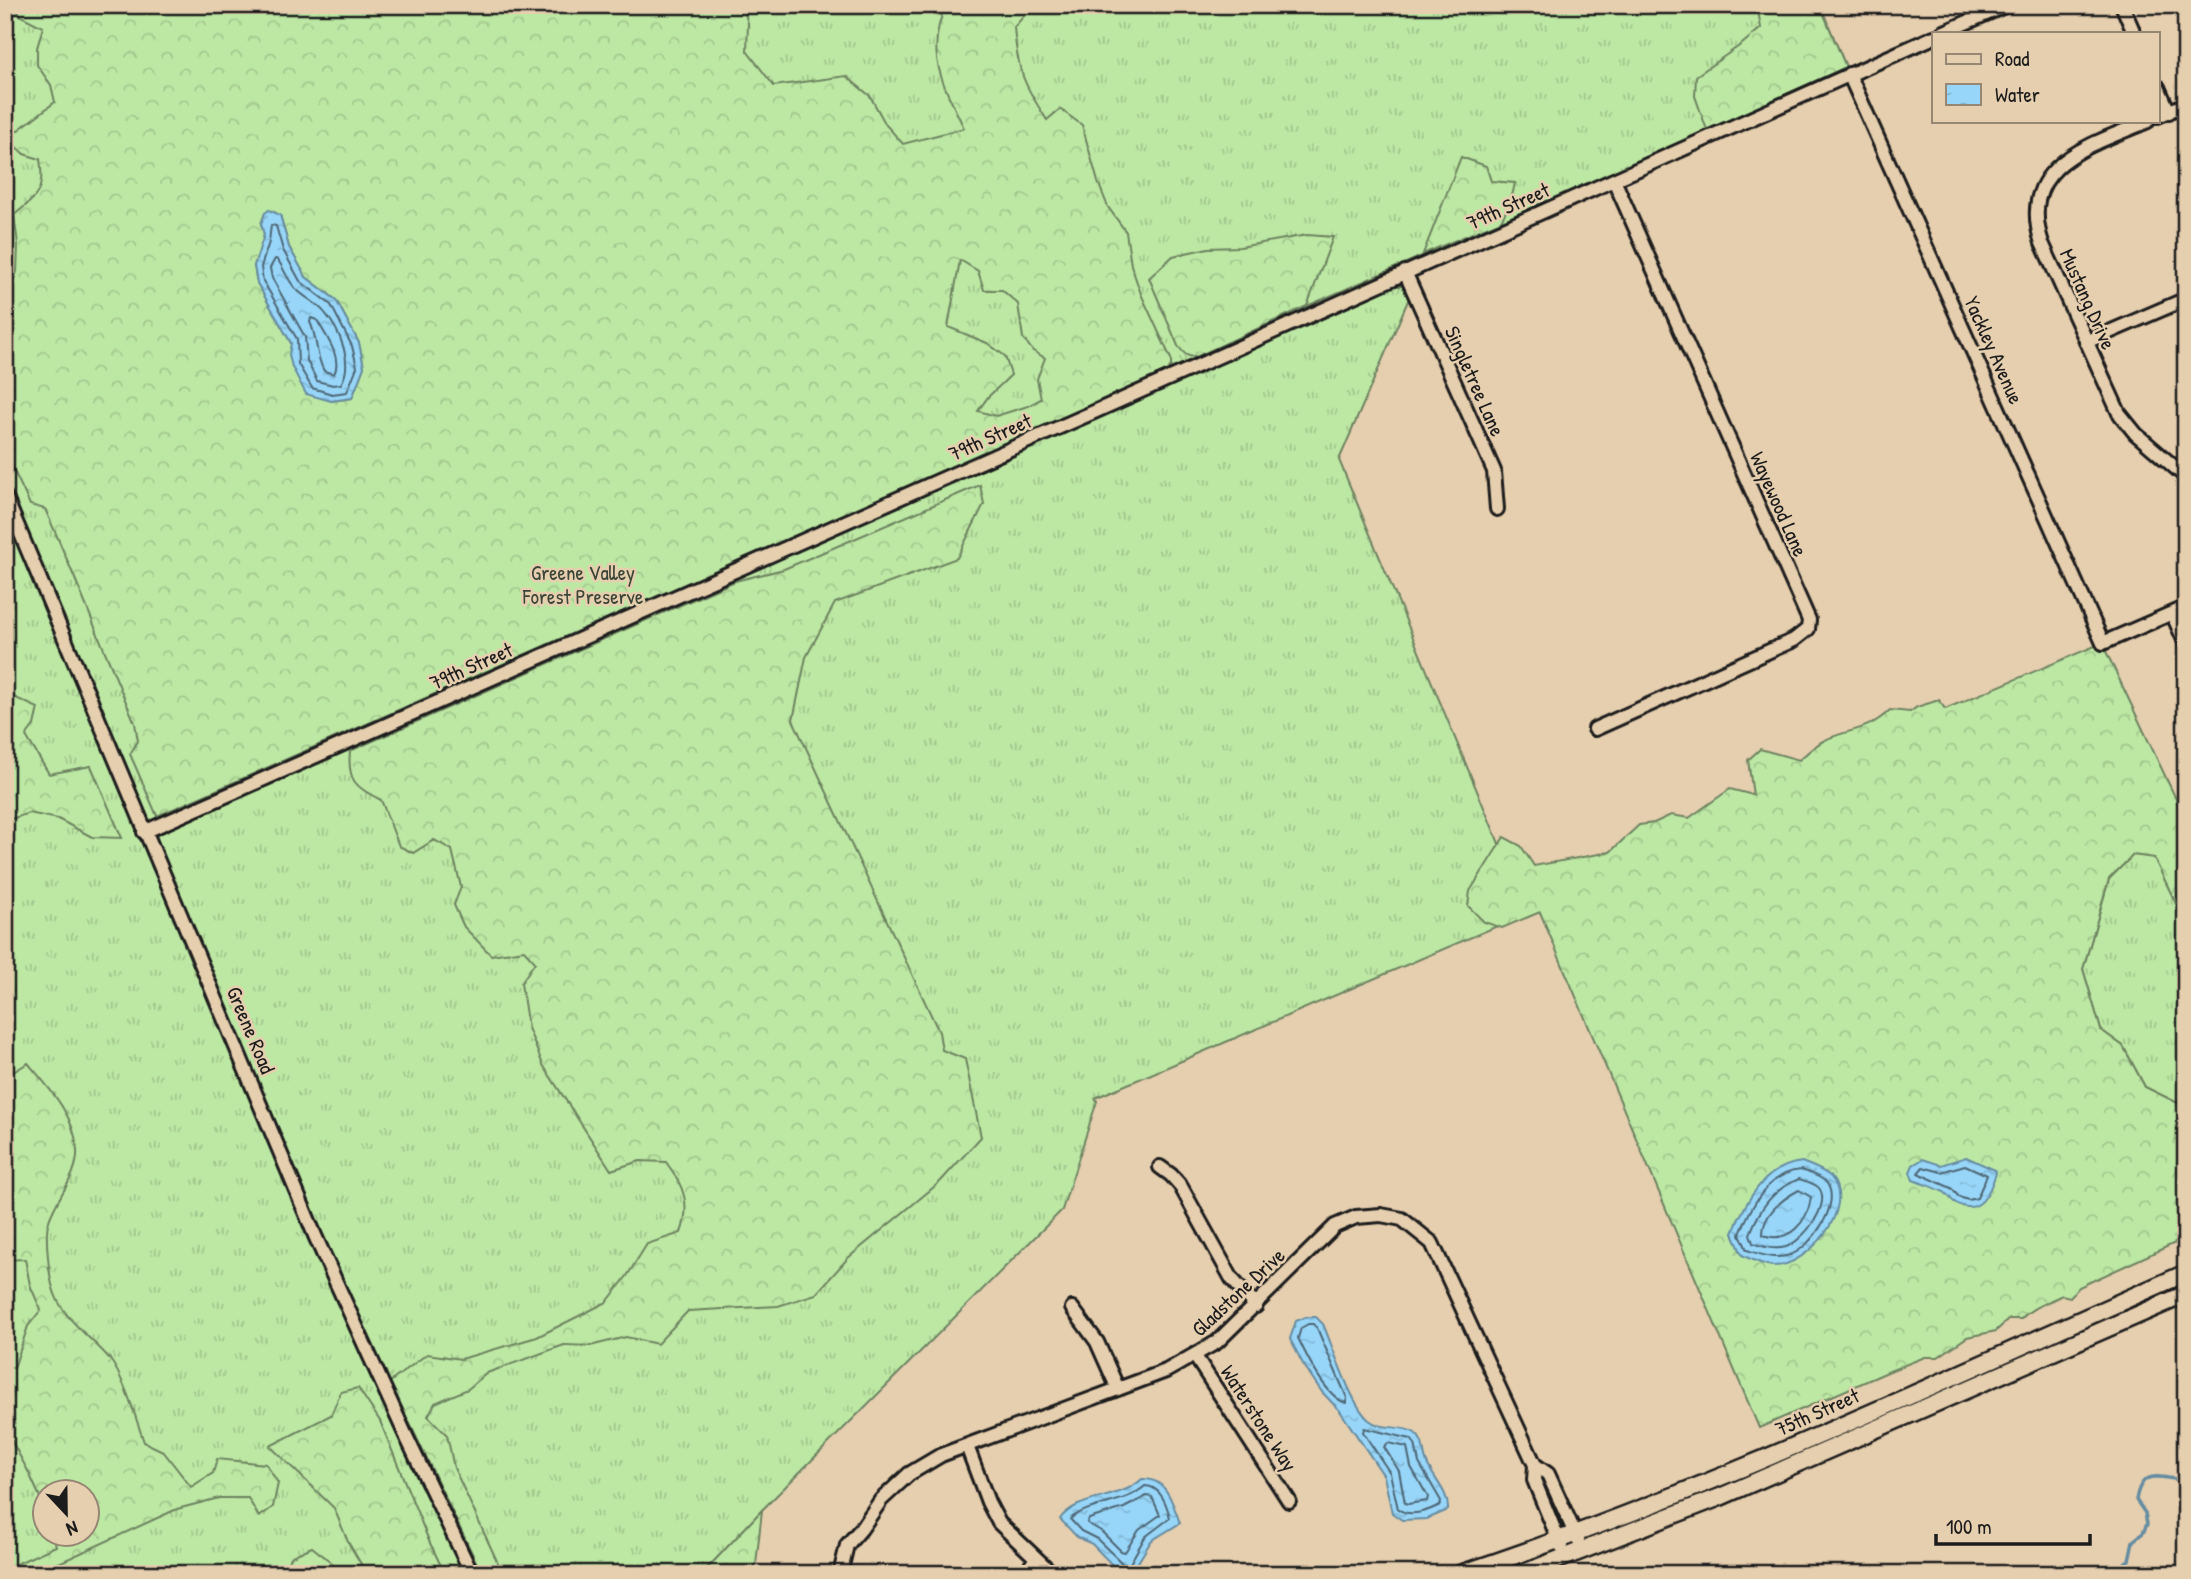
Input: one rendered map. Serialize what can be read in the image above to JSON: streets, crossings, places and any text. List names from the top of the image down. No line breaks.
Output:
{"streets":{"main road":["75th Street"],"street":["79th Street","Mustang Drive","Yackley Avenue","Singletree Lane","Wayewood Lane","Greene Road","Gladstone Drive","Waterstone Way"]},"crossings":[["79th Street","Yackley Avenue"],["79th Street","Singletree Lane"],["79th Street","Wayewood Lane"],["79th Street","Greene Road"],["Gladstone Drive","75th Street"],["Gladstone Drive","Waterstone Way"]],"parks":["Greene Valley Forest Preserve"],"legend":["Road","Water"],"scale_bar":"100 m","north":"bottom"}
